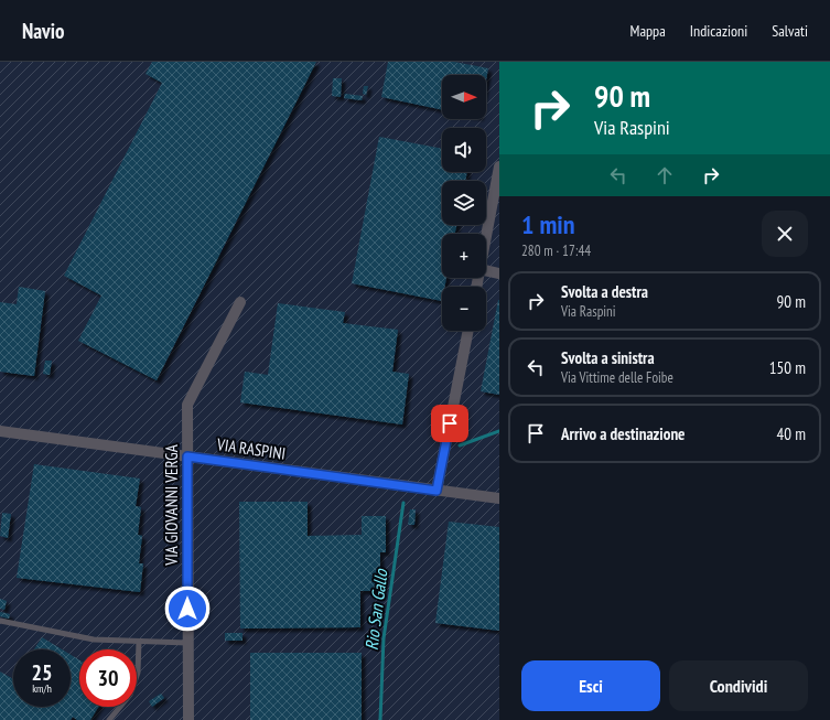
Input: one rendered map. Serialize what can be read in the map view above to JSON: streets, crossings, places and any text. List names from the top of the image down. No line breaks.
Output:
{"streets":{"street":["VIA RASPINI","VIA GIOVANNI VERGA"]},"crossings":[["VIA RASPINI","VIA GIOVANNI VERGA"]],"water":["Rio San Gallo"],"north":"right","page":{"header":"Navio","nav":["Mappa","Indicazioni","Salvati"],"turn":["90 m","Via Raspini"],"map_buttons":["+","−"],"heading":["1 min","280 m · 17:44"],"list":[{"name":"Svolta a destra","note":"Via Raspini","value":"90 m"},{"name":"Svolta a sinistra","note":"Via Vittime delle Foibe","value":"150 m"},{"name":"Arrivo a destinazione","value":"40 m"}],"speed":"25 km/h","limit":"30","buttons":["Esci","Condividi"]}}
